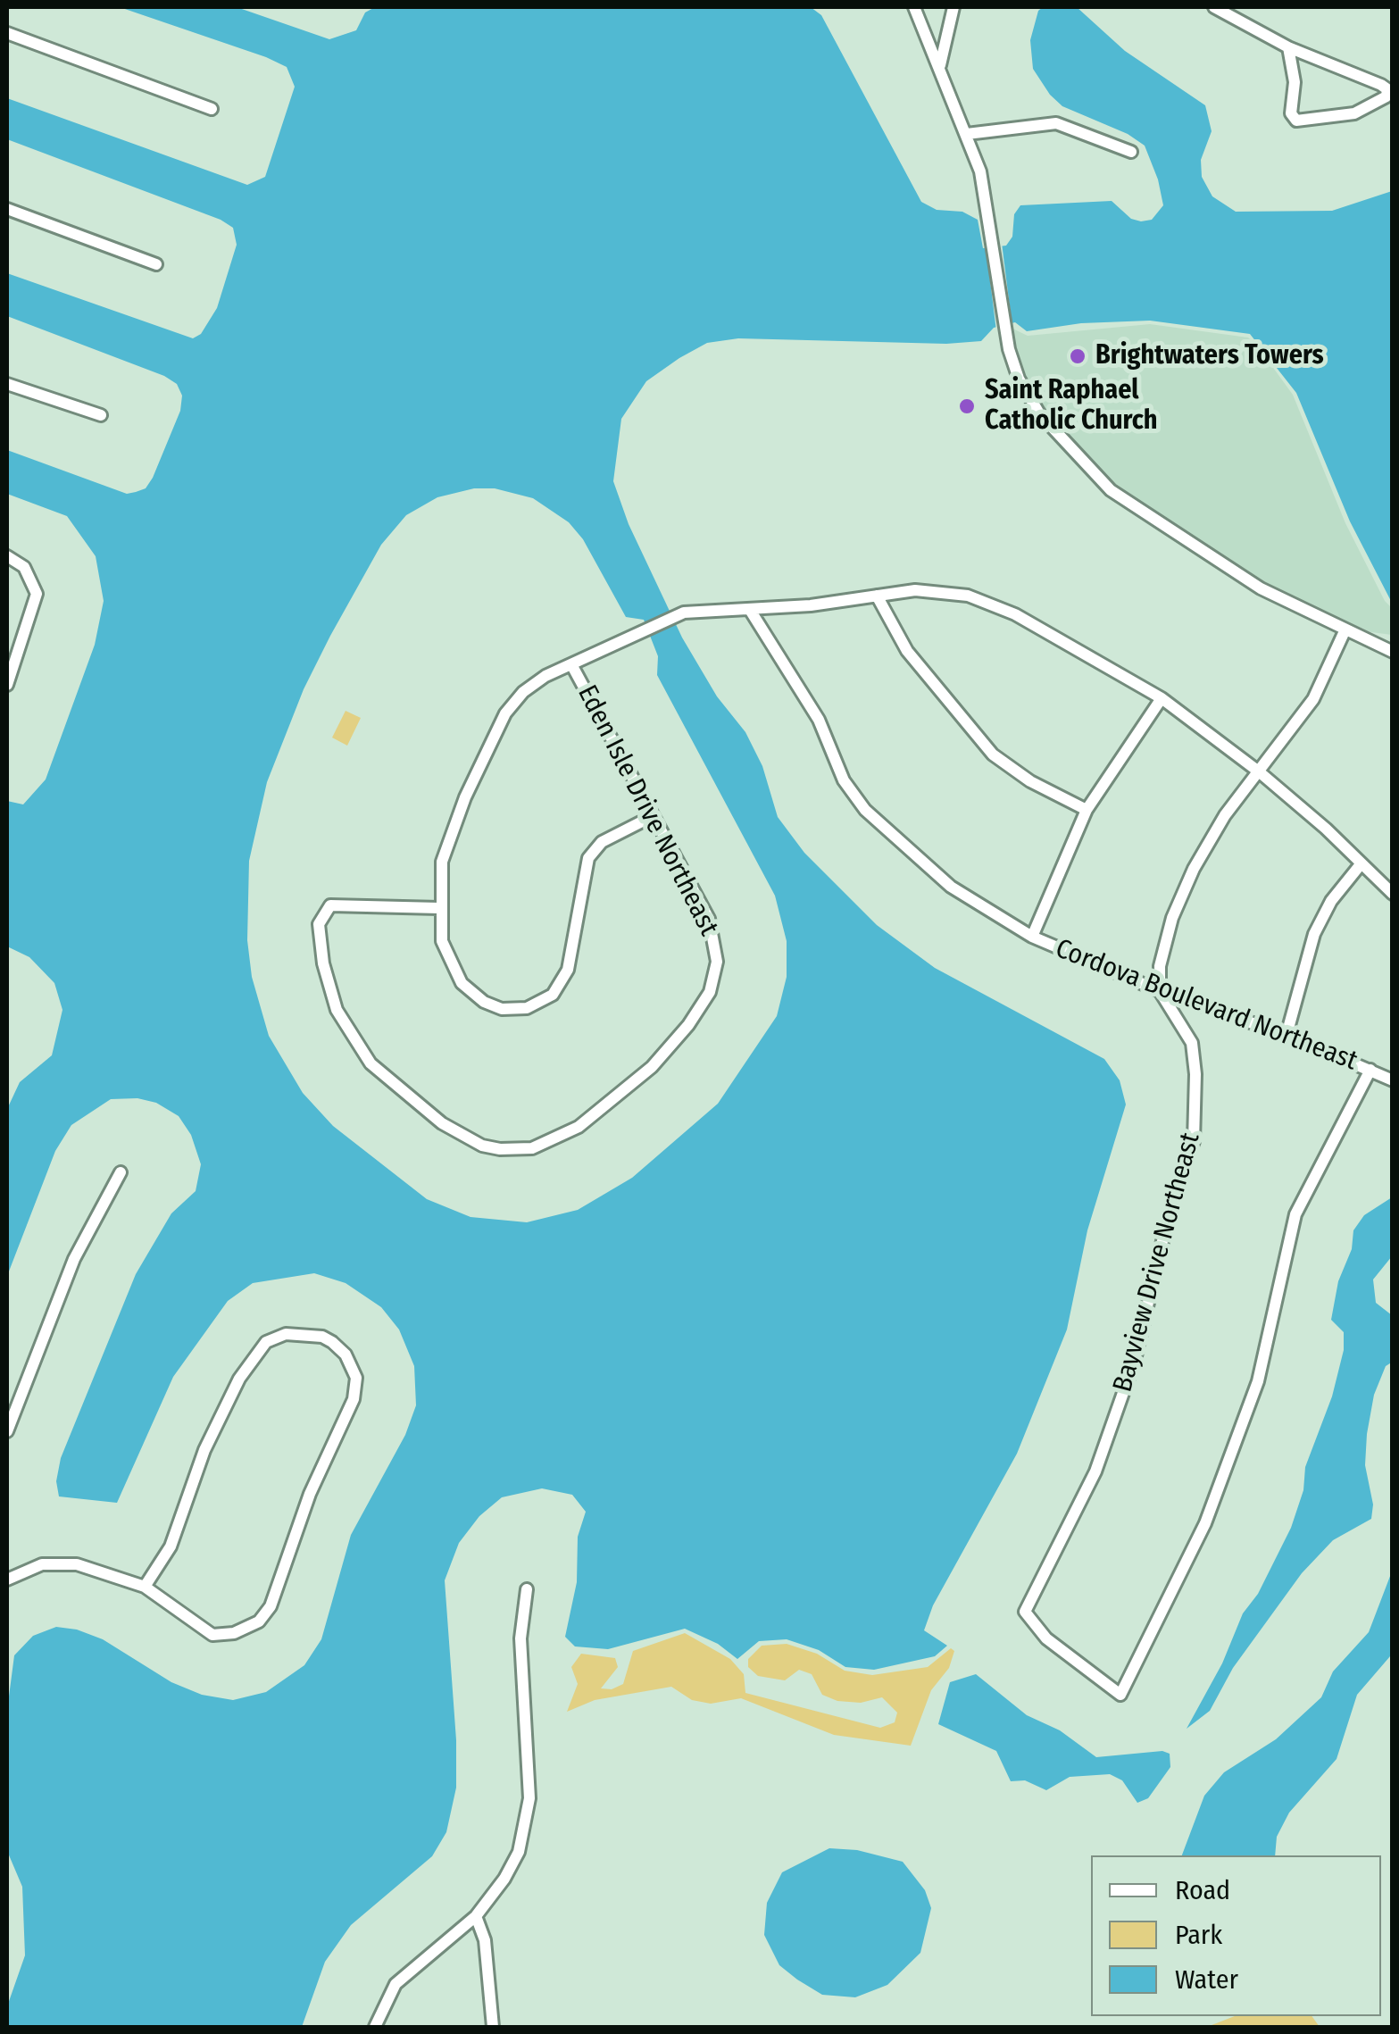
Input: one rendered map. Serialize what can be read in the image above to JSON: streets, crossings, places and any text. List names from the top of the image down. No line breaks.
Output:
{"streets":{"street":["Eden Isle Drive Northeast","Cordova Boulevard Northeast","Bayview Drive Northeast"]},"crossings":[["Cordova Boulevard Northeast","Bayview Drive Northeast"]],"places":["Brightwaters Towers","Saint Raphael Catholic Church"],"legend":["Road","Park","Water"]}
